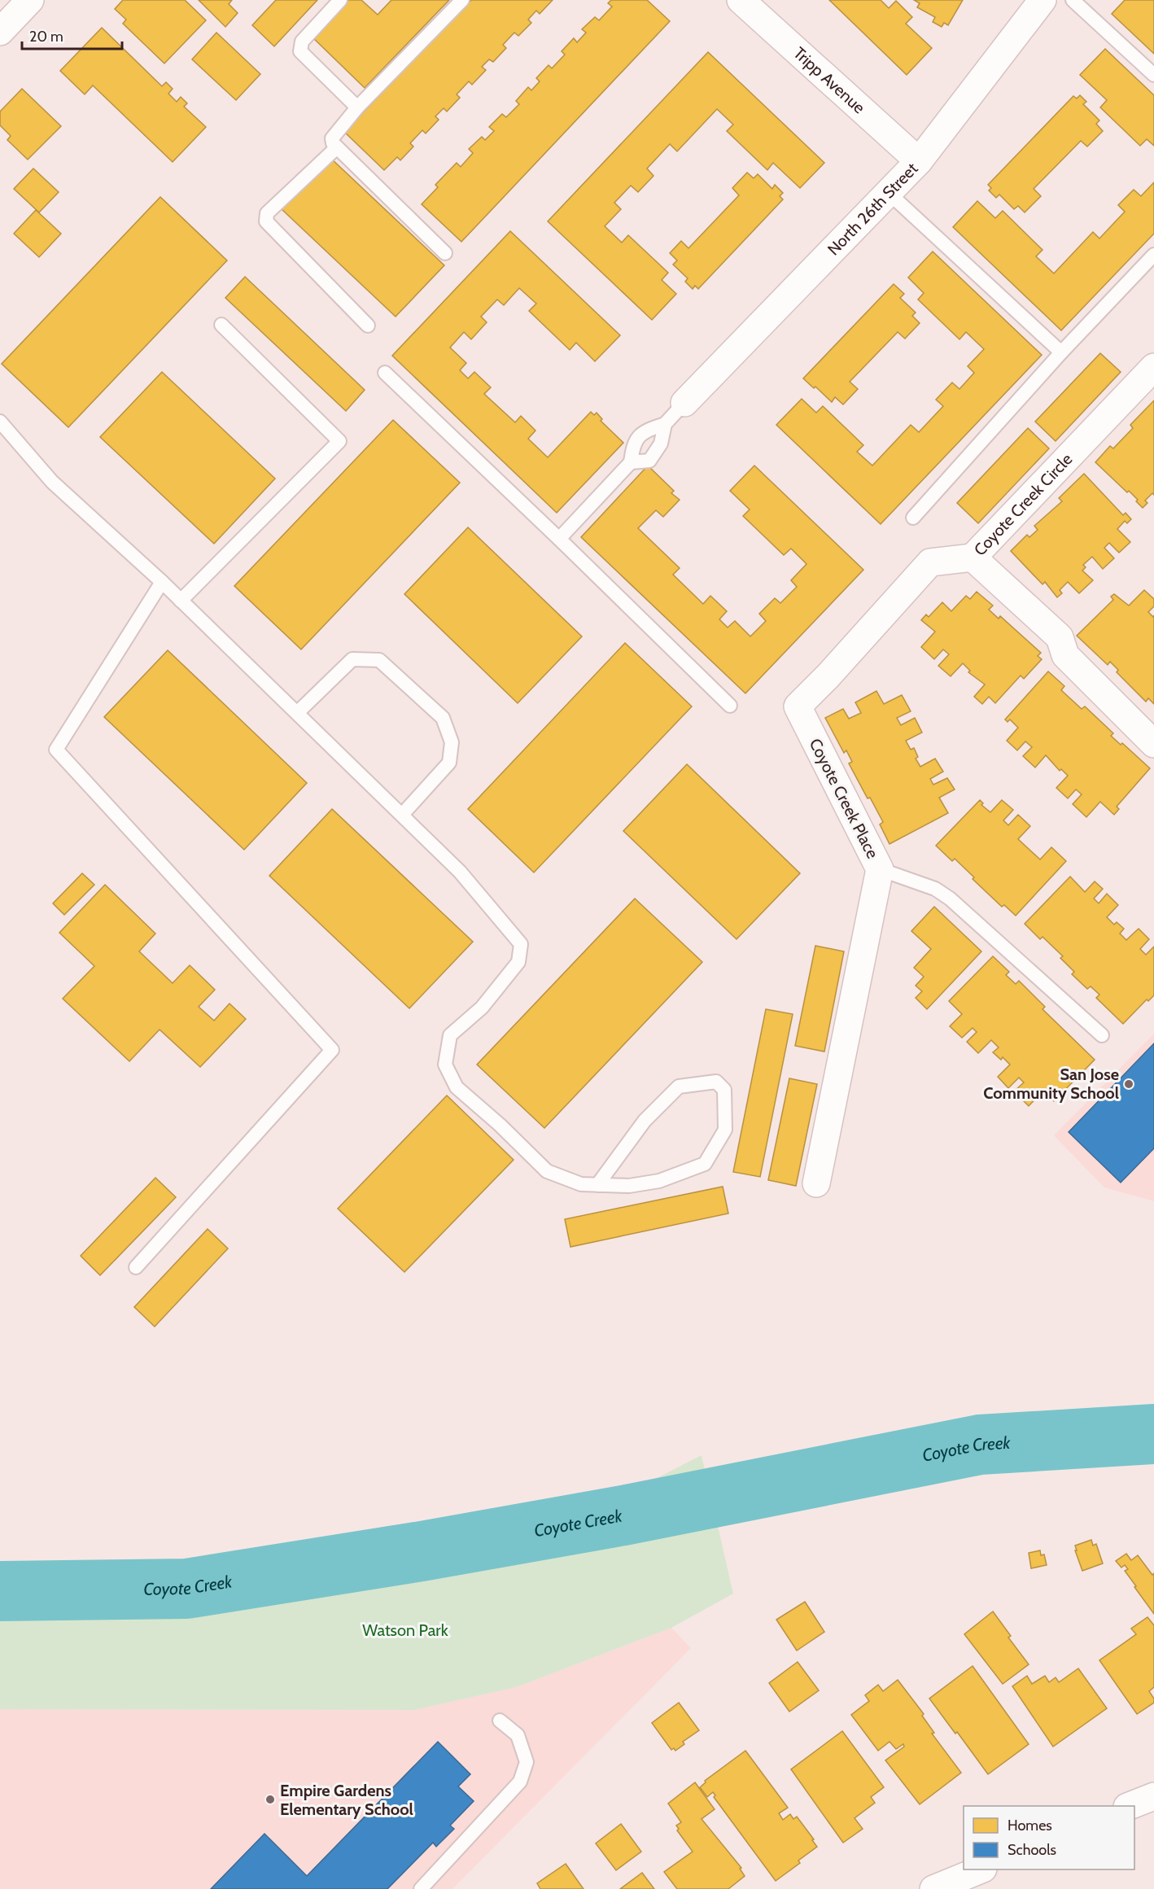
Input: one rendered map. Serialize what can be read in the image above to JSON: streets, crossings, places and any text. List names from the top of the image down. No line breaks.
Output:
{"streets":{"street":["Tripp Avenue","North 26th Street","Coyote Creek Circle","Coyote Creek Place"]},"crossings":[["Tripp Avenue","North 26th Street"],["Coyote Creek Circle","Coyote Creek Place"]],"water":["Coyote Creek"],"parks":["Watson Park"],"places":["San Jose Community School","Empire Gardens Elementary School"],"legend":["Homes","Schools"],"scale_bar":"20 m"}
